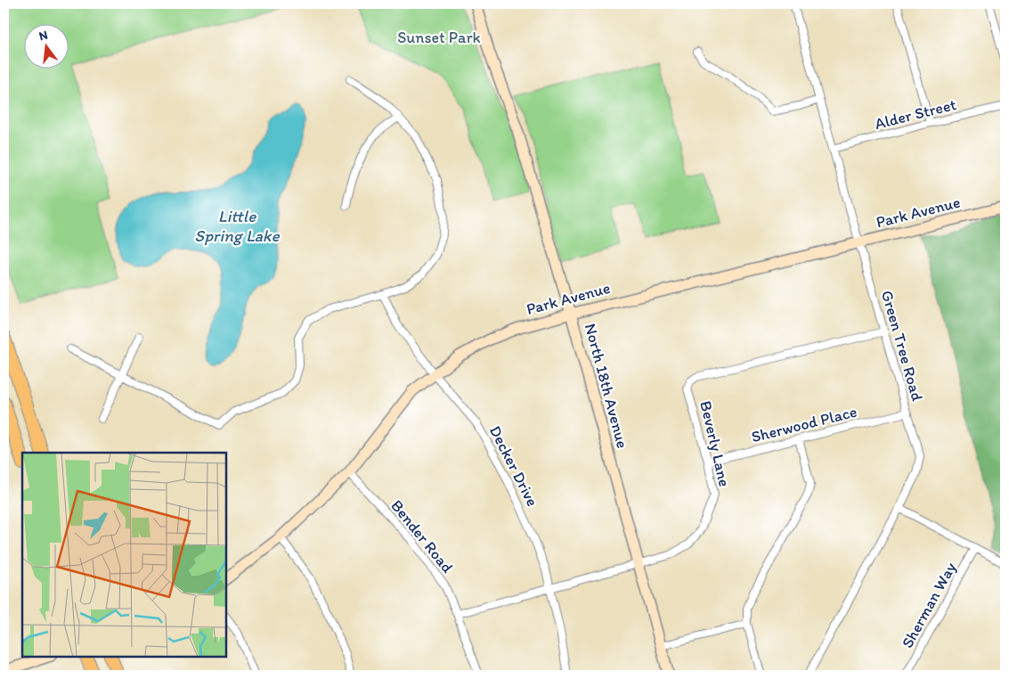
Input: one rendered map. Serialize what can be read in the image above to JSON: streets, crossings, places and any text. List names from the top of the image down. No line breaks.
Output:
{"streets":{"street":["Alder Street","Park Avenue","Green Tree Road","North 18th Avenue","Sherwood Place","Beverly Lane","Decker Drive","Bender Road","Sherman Way"]},"crossings":[["Alder Street","Green Tree Road"],["Park Avenue","Green Tree Road"],["Park Avenue","North 18th Avenue"],["Park Avenue","Decker Drive"],["Park Avenue","Bender Road"],["Green Tree Road","Sherwood Place"],["Green Tree Road","Beverly Lane"],["North 18th Avenue","Beverly Lane"],["Sherwood Place","Beverly Lane"],["Beverly Lane","Decker Drive"],["Beverly Lane","Bender Road"]],"water":["Little Spring Lake"],"parks":["Sunset Park"],"north":"top"}
